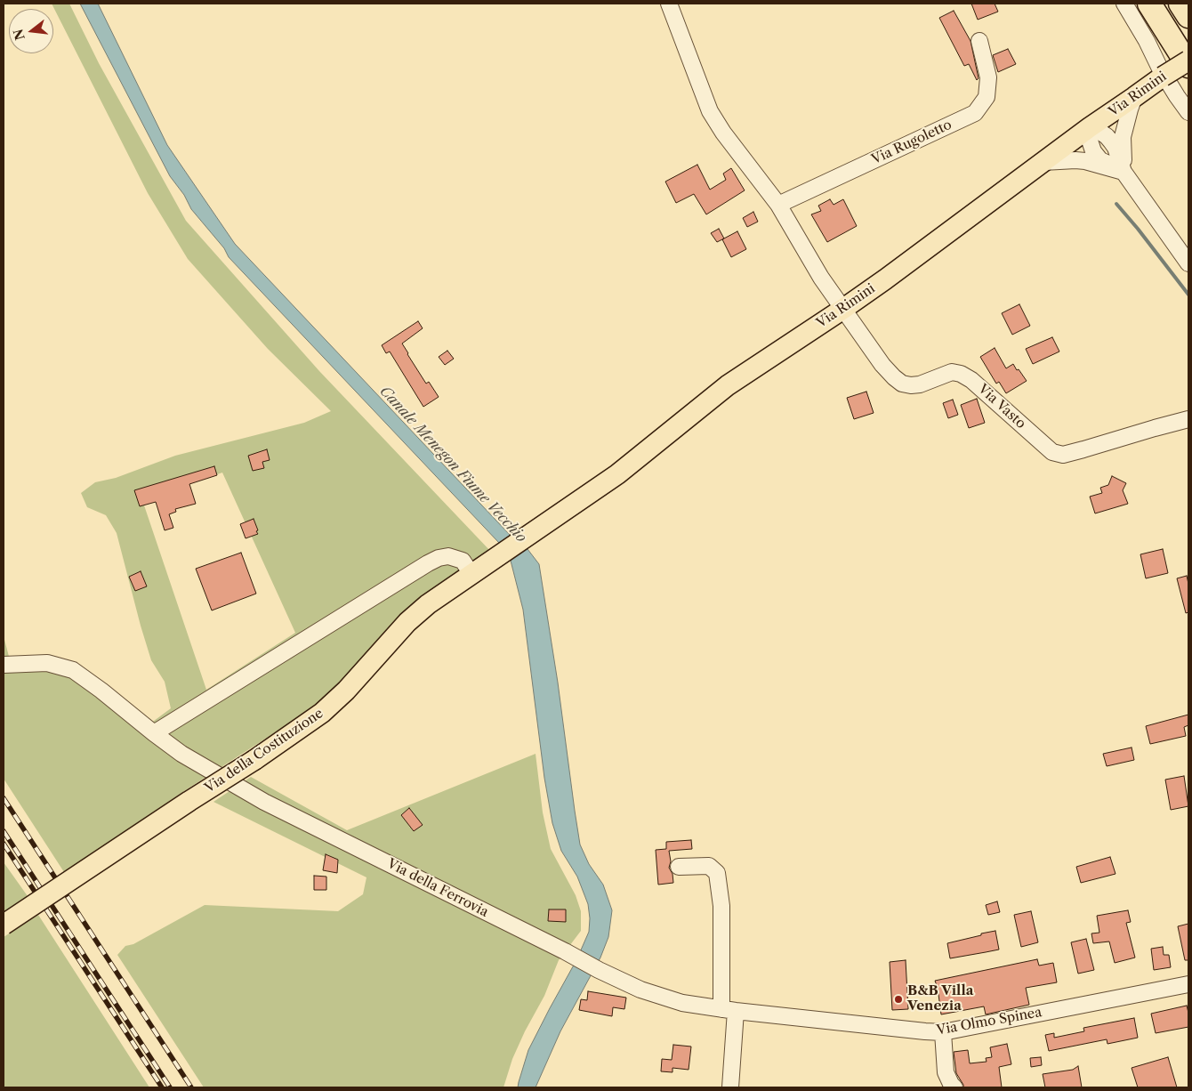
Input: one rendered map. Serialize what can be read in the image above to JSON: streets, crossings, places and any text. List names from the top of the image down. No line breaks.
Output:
{"streets":{"main road":["Via Rimini","Via della Costituzione"],"street":["Via Rugoletto","Via Vasto","Via della Ferrovia","Via Olmo Spinea"]},"crossings":[["Via Rimini","Via Vasto"],["Via Rimini","Via della Costituzione"],["Via della Ferrovia","Via Olmo Spinea"]],"water":["Canale Menegon Fiume Vecchio"],"places":["B&B Villa Venezia"],"north":"left"}
